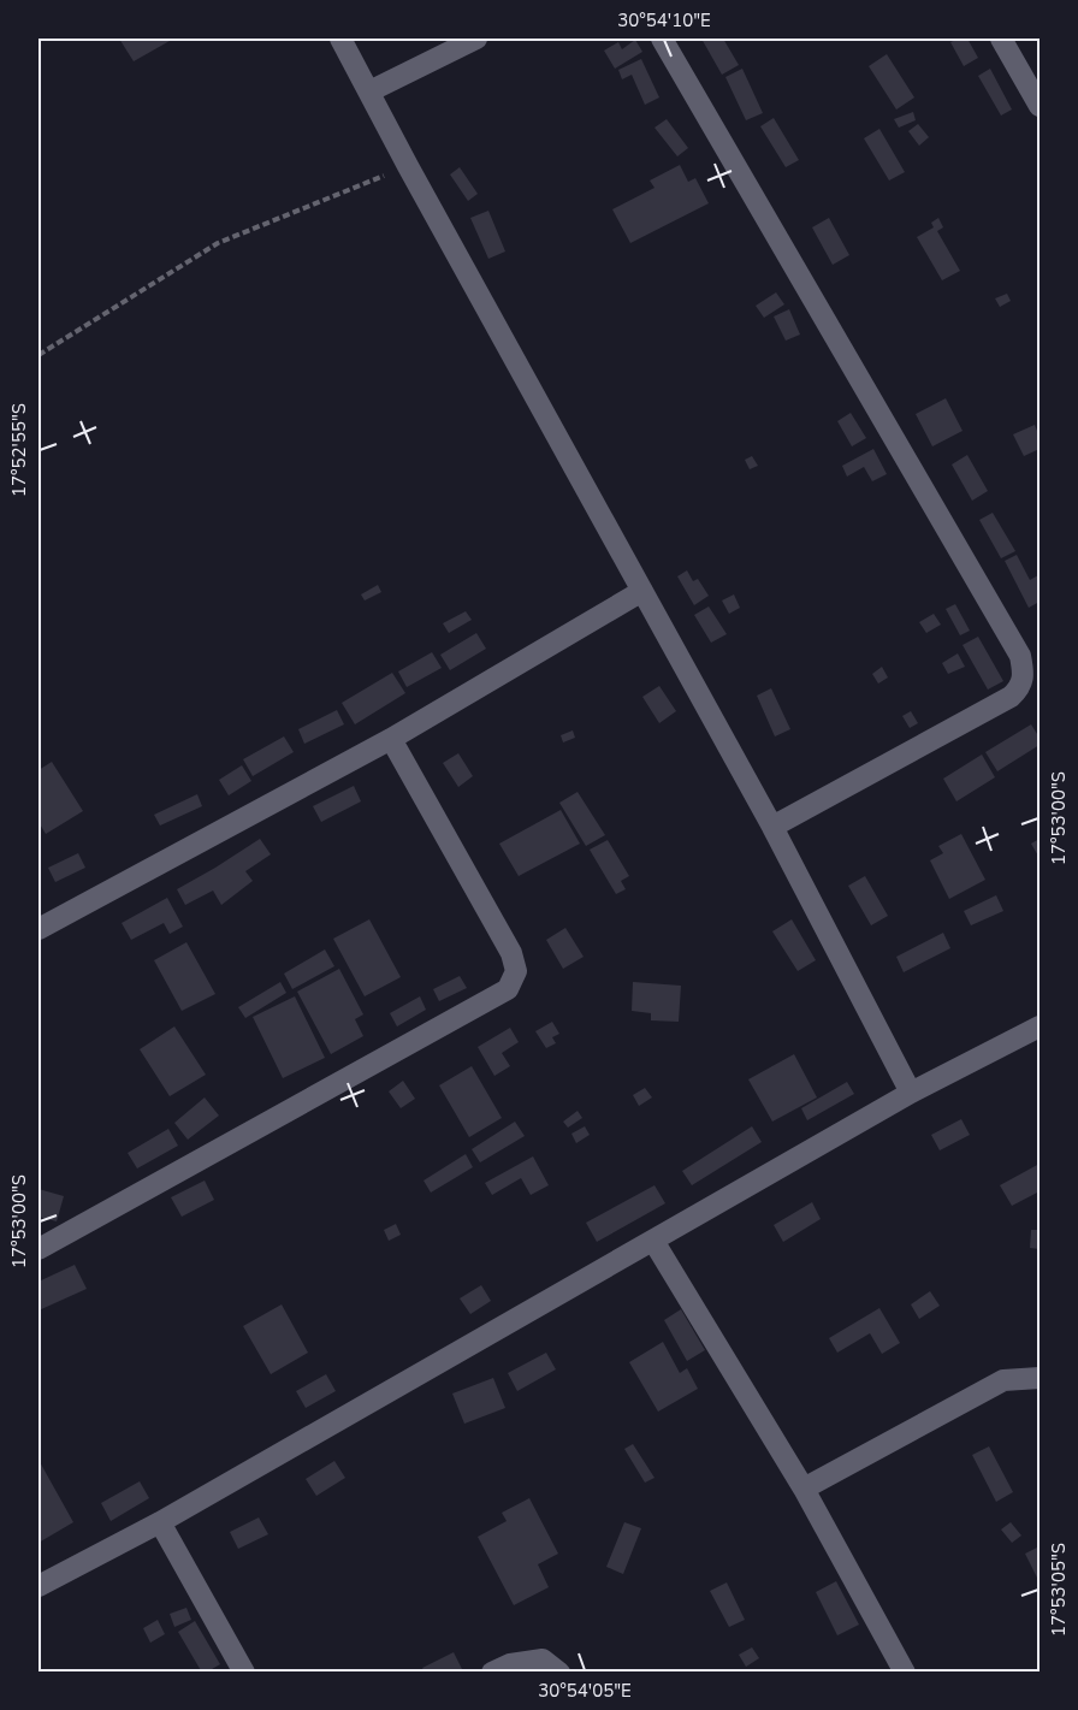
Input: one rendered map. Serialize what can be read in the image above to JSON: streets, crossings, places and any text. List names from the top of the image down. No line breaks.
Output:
{"coordinates":["30°54'10\"E","17°52'55\"S","17°53'00\"S","17°53'05\"S","30°54'05\"E"]}
